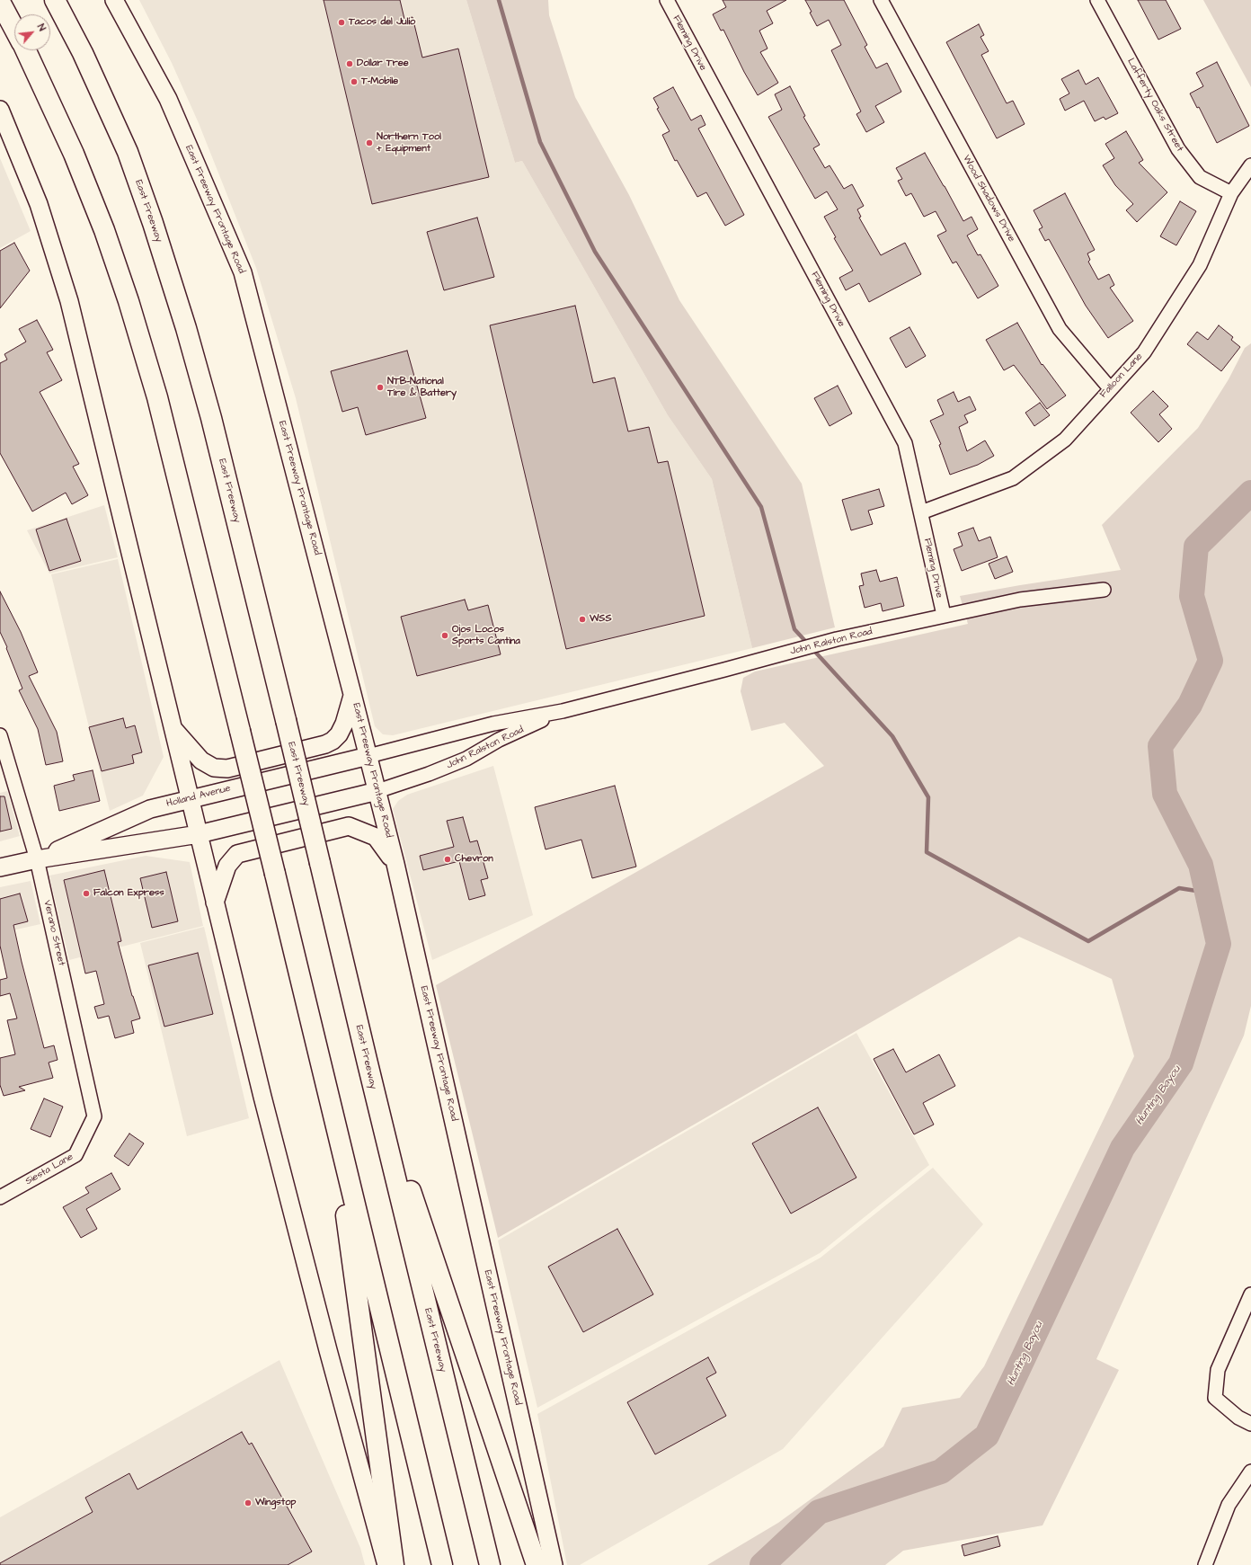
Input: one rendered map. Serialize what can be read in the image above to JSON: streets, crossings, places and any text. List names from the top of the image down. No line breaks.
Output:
{"streets":{"highway":["East Freeway"],"main road":["East Freeway Frontage Road","John Ralston Road","Holland Avenue"],"street":["Fleming Drive","Lafferty Oaks Street","Wood Shadows Drive","Falloon Lane","Verano Street","Siesta Lane"]},"crossings":[["Fleming Drive","Falloon Lane"],["Fleming Drive","John Ralston Road"],["Lafferty Oaks Street","Falloon Lane"],["Wood Shadows Drive","Falloon Lane"],["East Freeway Frontage Road","John Ralston Road"],["East Freeway Frontage Road","Holland Avenue"],["John Ralston Road","Holland Avenue"],["Holland Avenue","Verano Street"],["Verano Street","Siesta Lane"]],"water":["Hunting Bayou"],"places":["Tacos del Julio","Dollar Tree","T-Mobile","Northern Tool + Equipment","NTB-National Tire & Battery","WSS","Ojos Locos Sports Cantina","Chevron","Falcon Express","Wingstop"],"north":"top right"}
